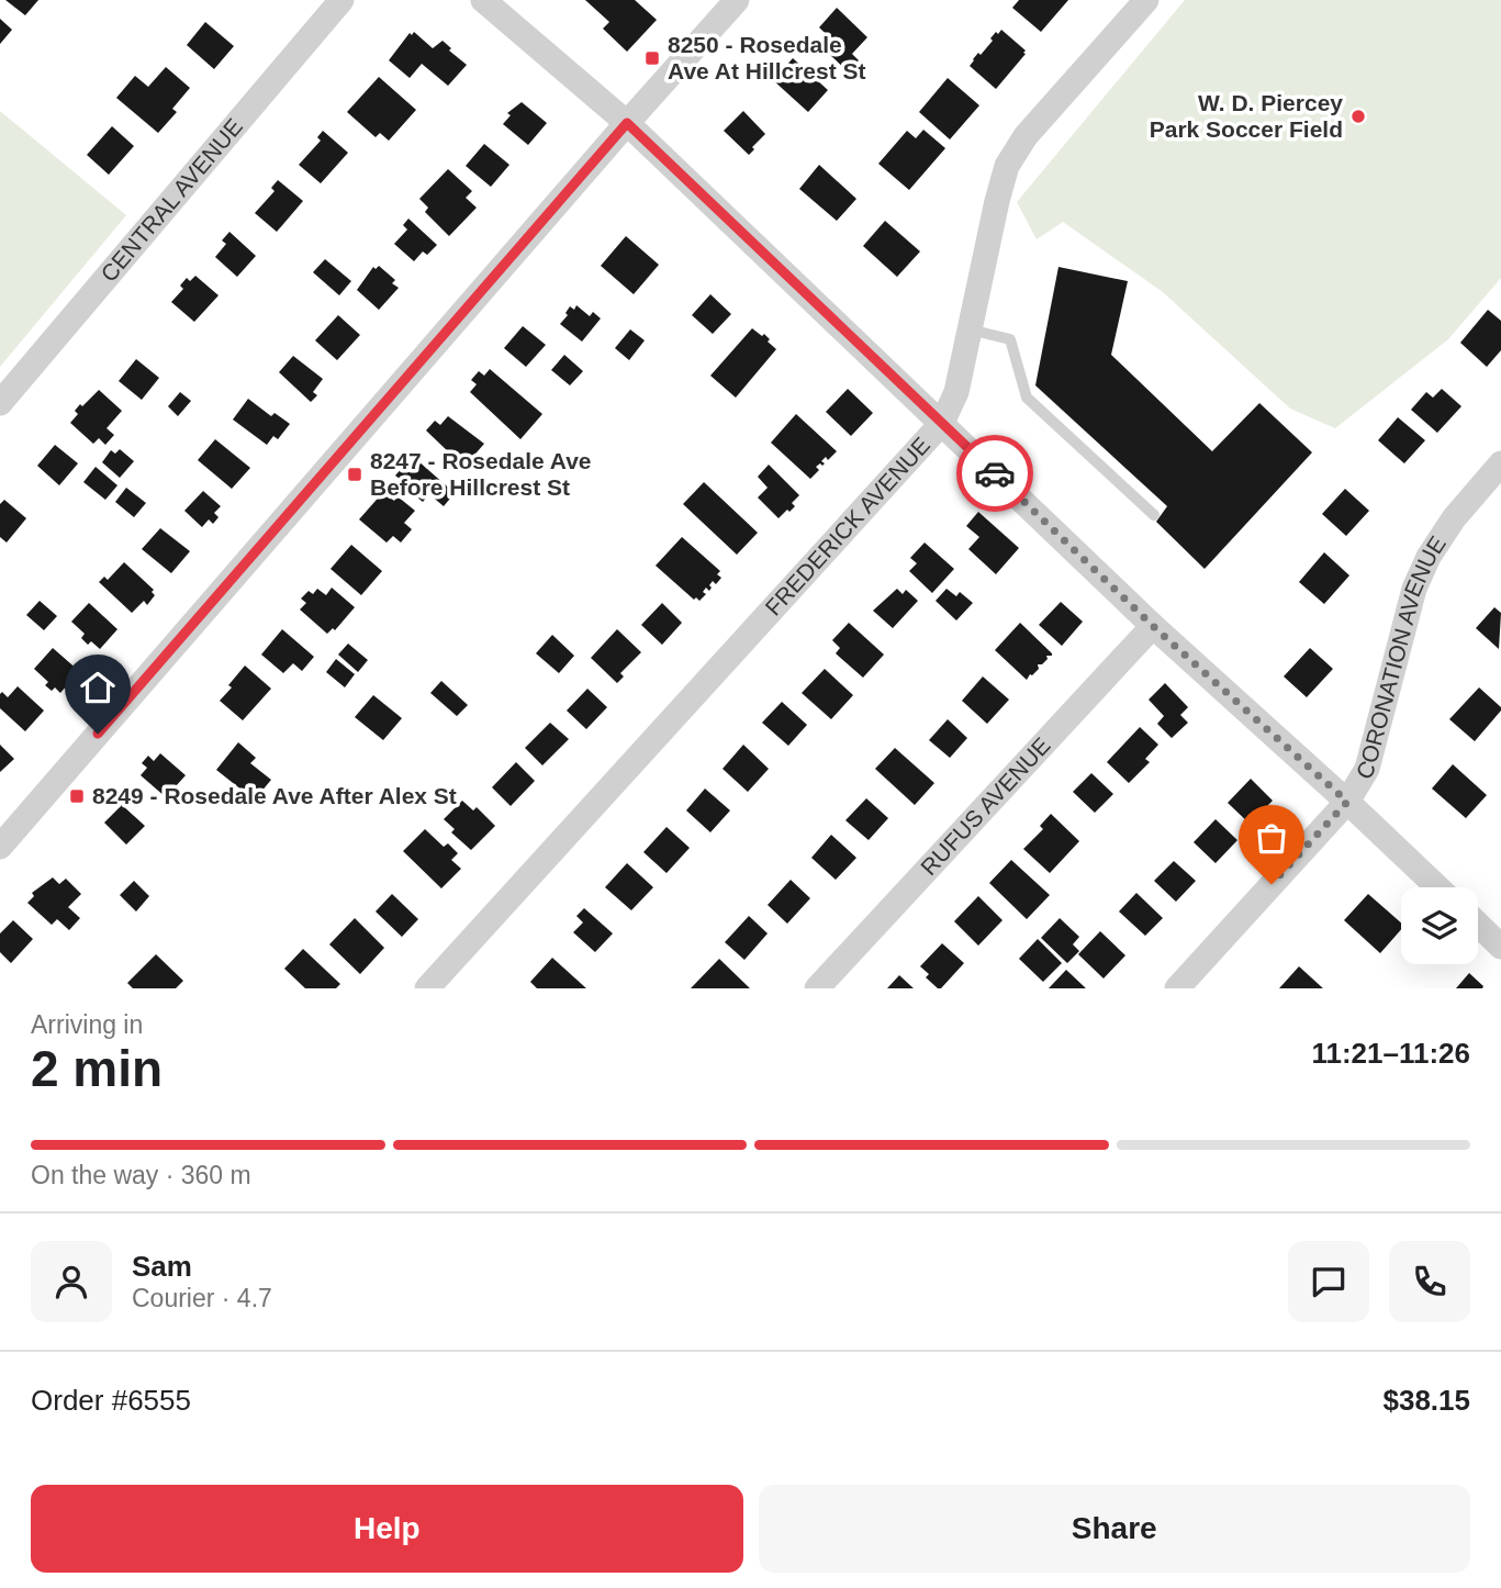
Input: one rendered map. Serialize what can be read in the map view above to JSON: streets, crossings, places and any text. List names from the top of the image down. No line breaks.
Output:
{"streets":{"street":["CENTRAL AVENUE","FREDERICK AVENUE","CORONATION AVENUE","RUFUS AVENUE"]},"places":{"transit":["8250 - Rosedale Ave At Hillcrest St","8247 - Rosedale Ave Before Hillcrest St","8249 - Rosedale Ave After Alex St"],"other":["W. D. Piercey Park Soccer Field"]},"page":{"heading":["2 min","Arriving in","11:21–11:26"],"panel":["Sam","Courier · 4.7","Order #6555","$38.15"],"bar":"On the way · 360 m","buttons":["Help","Share"]}}
